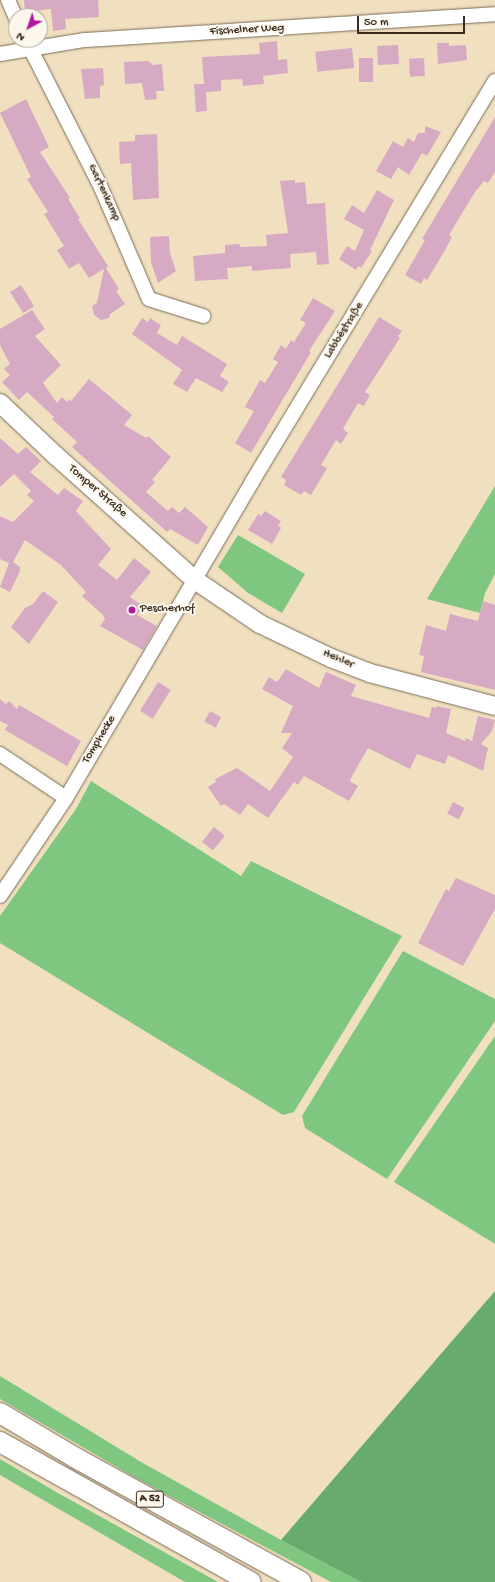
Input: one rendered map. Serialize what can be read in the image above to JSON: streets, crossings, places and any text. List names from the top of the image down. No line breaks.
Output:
{"streets":{"highway":["A 52"],"main road":["Tomper Straße","Hehler"],"street":["Fischelner Weg","Gartenkamp","Labbéstraße","Tomphecke"]},"crossings":[["Labbéstraße","Tomper Straße"],["Labbéstraße","Hehler"],["Labbéstraße","Tomphecke"],["Tomper Straße","Hehler"],["Tomper Straße","Tomphecke"],["Hehler","Tomphecke"]],"places":["Pescherhof"],"scale_bar":"50 m","north":"bottom left"}
